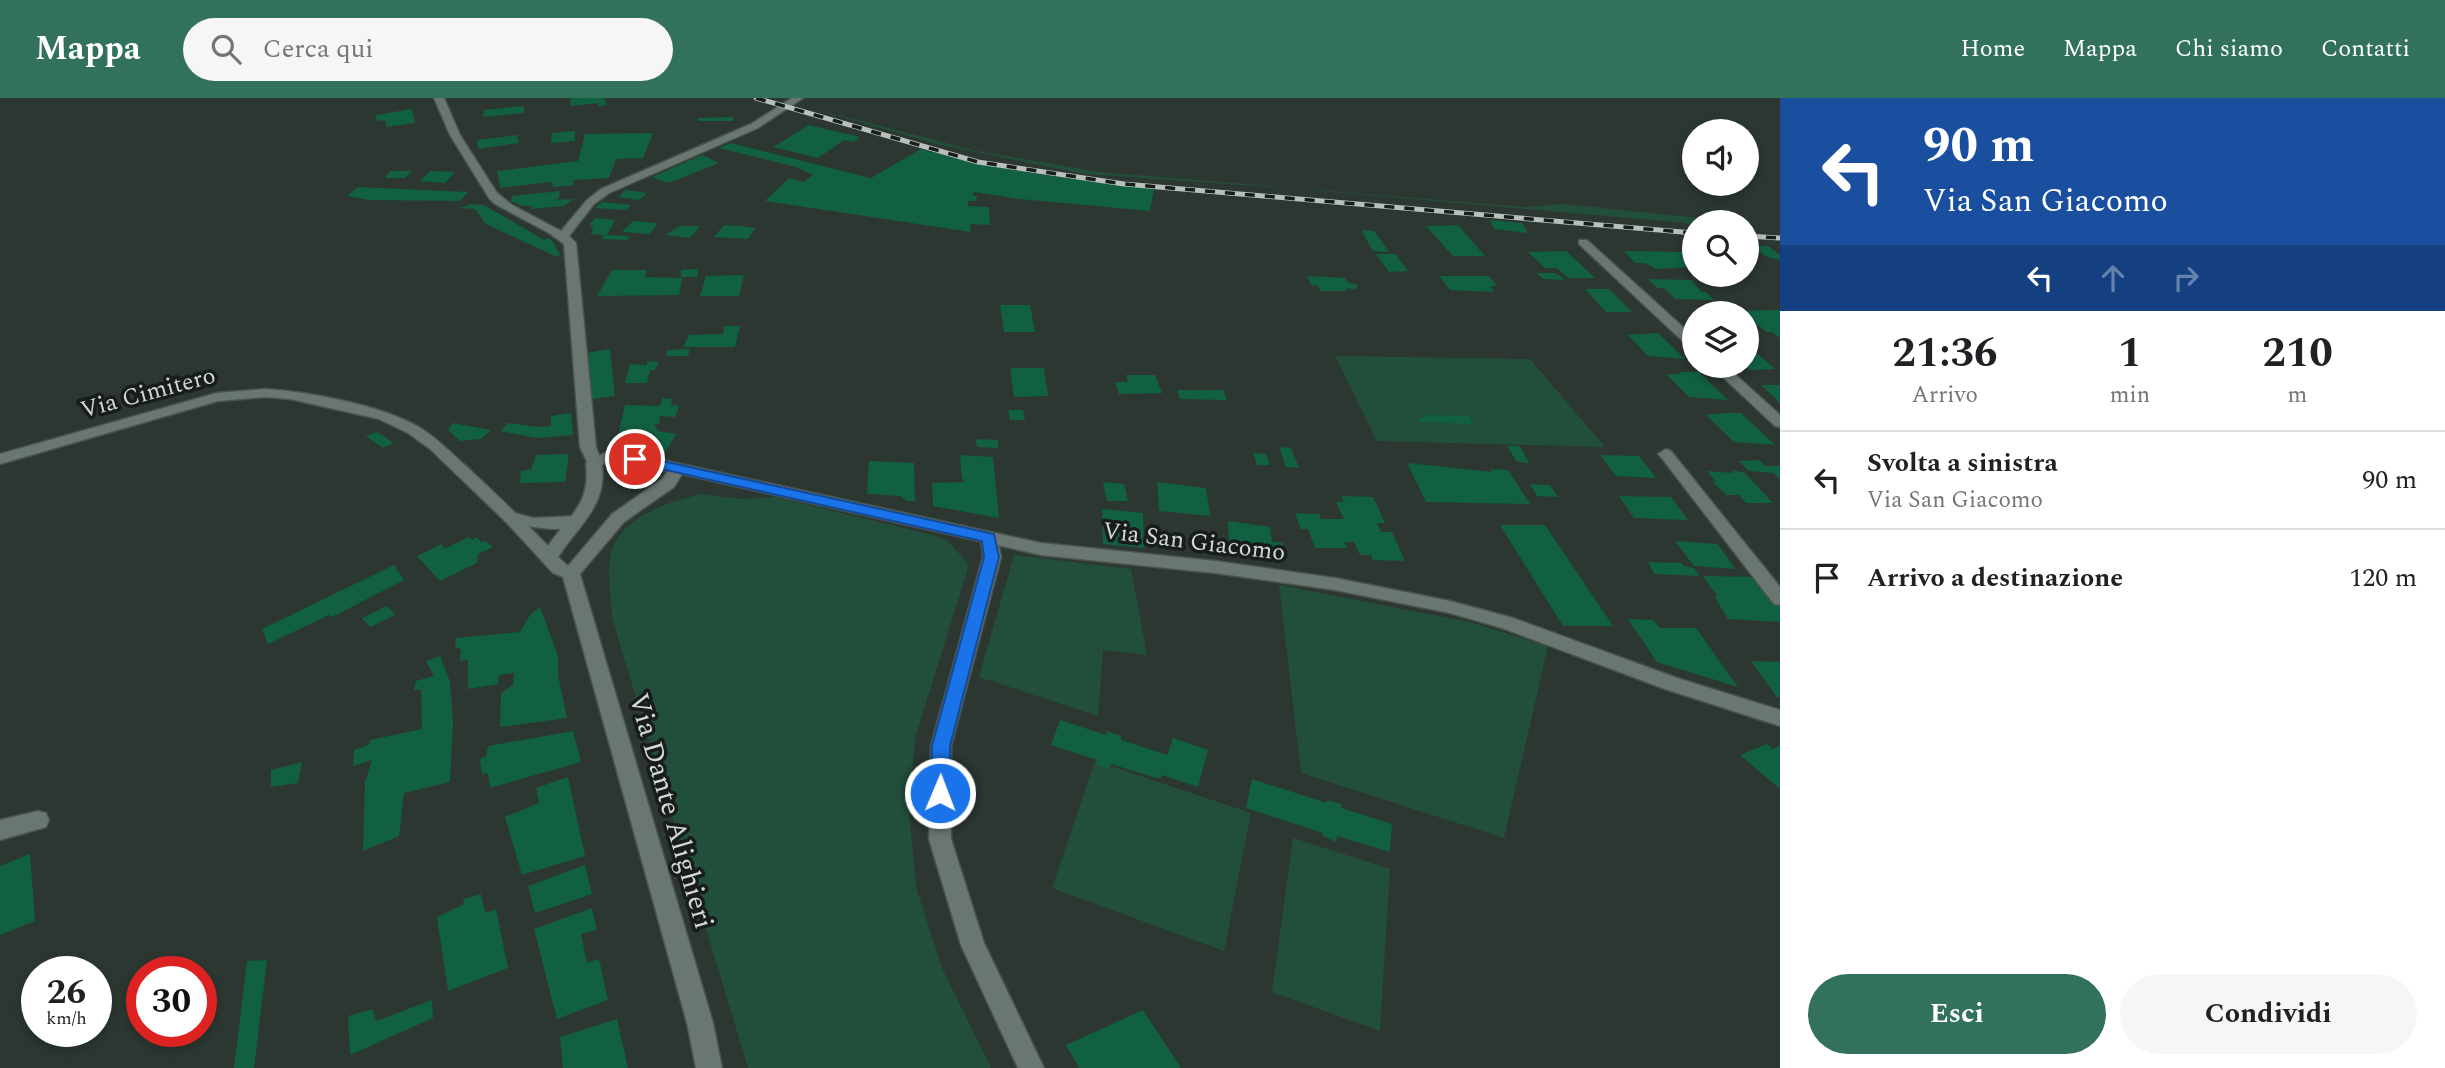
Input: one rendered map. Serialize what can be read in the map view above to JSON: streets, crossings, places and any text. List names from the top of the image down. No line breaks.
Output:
{"streets":{"street":["Via Cimitero","Via San Giacomo","Via Dante Alighieri"]},"page":{"header":"Mappa","search":"Cerca qui","nav":["Home","Mappa","Chi siamo","Contatti"],"turn":["90 m","Via San Giacomo"],"eta":["21:36","Arrivo","1","min","210","m"],"list":[{"name":"Svolta a sinistra","note":"Via San Giacomo","value":"90 m"},{"name":"Arrivo a destinazione","value":"120 m"}],"speed":"26 km/h","limit":"30","buttons":["Esci","Condividi"]}}
